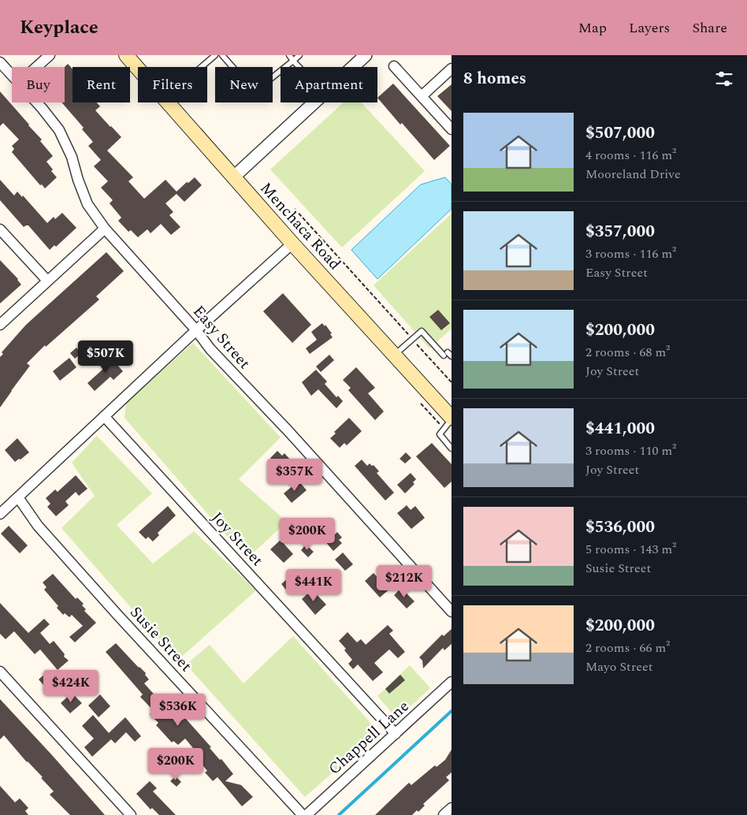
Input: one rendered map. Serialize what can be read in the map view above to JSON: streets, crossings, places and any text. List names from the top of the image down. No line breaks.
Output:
{"streets":{"main road":["Menchaca Road"],"street":["Easy Street","Joy Street","Susie Street","Chappell Lane"]},"crossings":[["Joy Street","Chappell Lane"]],"page":{"header":"Keyplace","nav":["Map","Layers","Share"],"heading":"8 homes","chip":["Buy","Rent","Filters","New","Apartment"],"list":[{"name":"$507,000","note":"4 rooms · 116 m² · Mooreland Drive"},{"name":"$357,000","note":"3 rooms · 116 m² · Easy Street"},{"name":"$200,000","note":"2 rooms · 68 m² · Joy Street"},{"name":"$441,000","note":"3 rooms · 110 m² · Joy Street"},{"name":"$536,000","note":"5 rooms · 143 m² · Susie Street"},{"name":"$200,000","note":"2 rooms · 66 m² · Mayo Street"}],"price":["$507K","$357K","$200K","$212K","$441K","$424K","$536K","$200K"]}}
